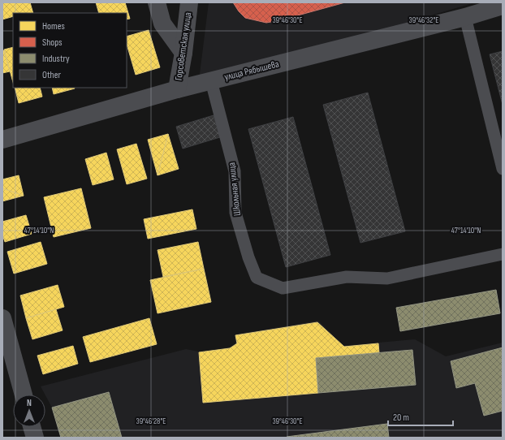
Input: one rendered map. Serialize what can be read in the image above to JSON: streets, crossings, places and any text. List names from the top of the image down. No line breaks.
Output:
{"streets":{"street":["Горсоветская улица","улица Рябышева"],"lane":["Школьная улица"]},"crossings":[["Горсоветская улица","улица Рябышева"],["улица Рябышева","Школьная улица"]],"legend":["Homes","Shops","Industry","Other"],"scale_bar":"20 m","north":"top","coordinates":["39°46'30\"E","39°46'32\"E","47°14'10\"N","39°46'28\"E"]}
